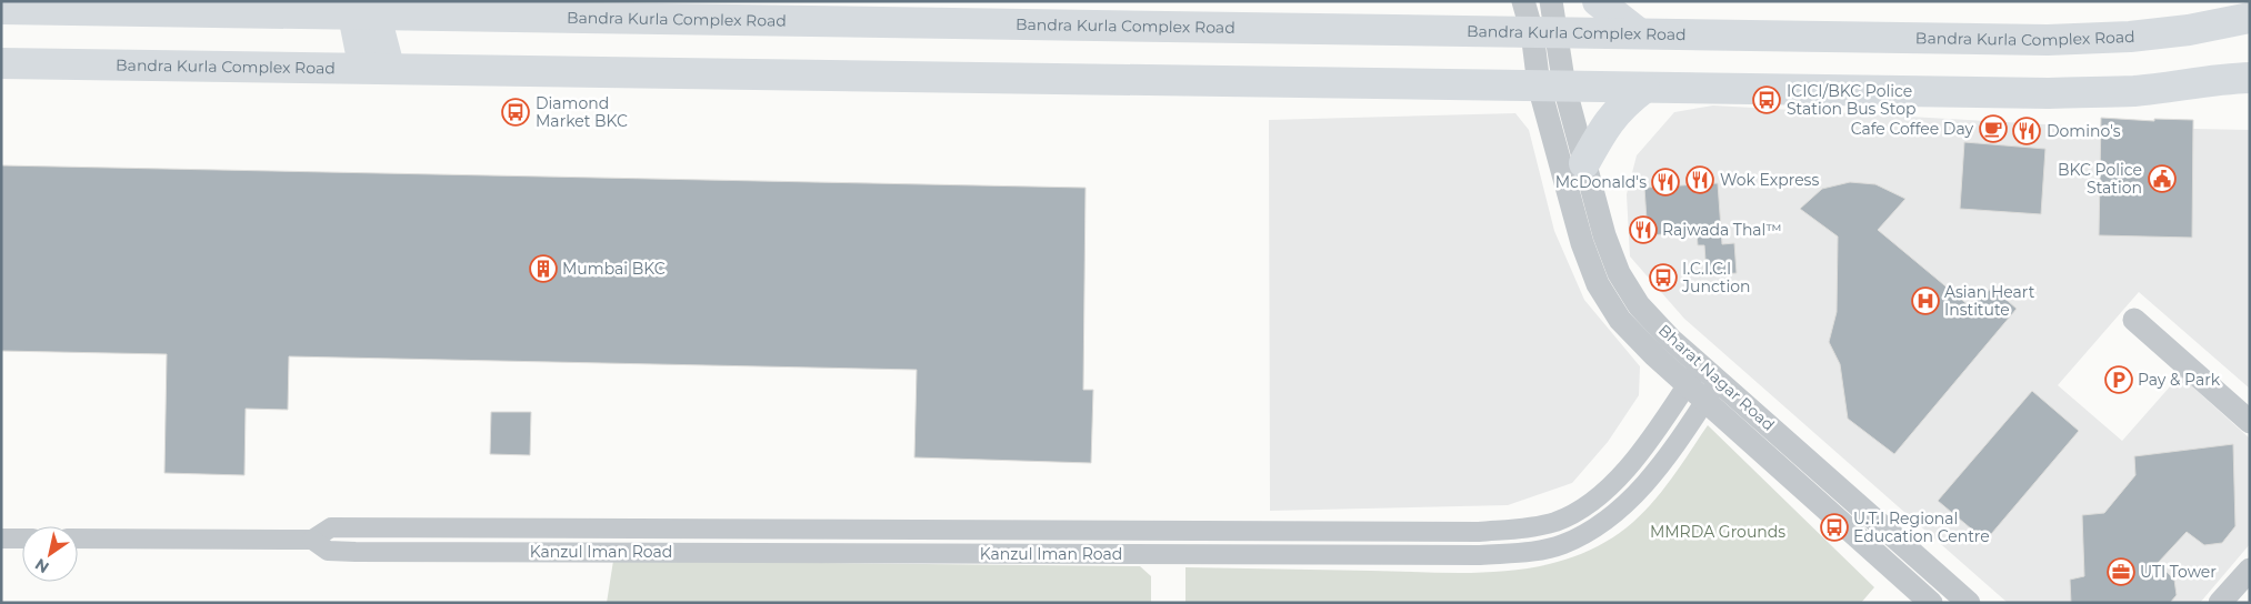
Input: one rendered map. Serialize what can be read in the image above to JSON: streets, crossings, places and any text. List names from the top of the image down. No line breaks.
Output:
{"streets":{"main road":["Bandra Kurla Complex Road"],"street":["Bharat Nagar Road","Kanzul Iman Road"]},"crossings":[["Bandra Kurla Complex Road","Bharat Nagar Road"],["Bharat Nagar Road","Kanzul Iman Road"]],"parks":["MMRDA Grounds"],"places":{"bus stop":["ICICI/BKC Police Station Bus Stop","Diamond Market BKC","I.C.I.C.I Junction","U.T.I Regional Education Centre"],"cafe":["Cafe Coffee Day"],"restaurant":["Domino's","Wok Express","McDonald's","Rajwada Thal™"],"public building":["BKC Police Station"],"building":["Mumbai BKC"],"hospital":["Asian Heart Institute"],"parking":["Pay & Park"],"office":["UTI Tower"]},"north":"bottom left"}
